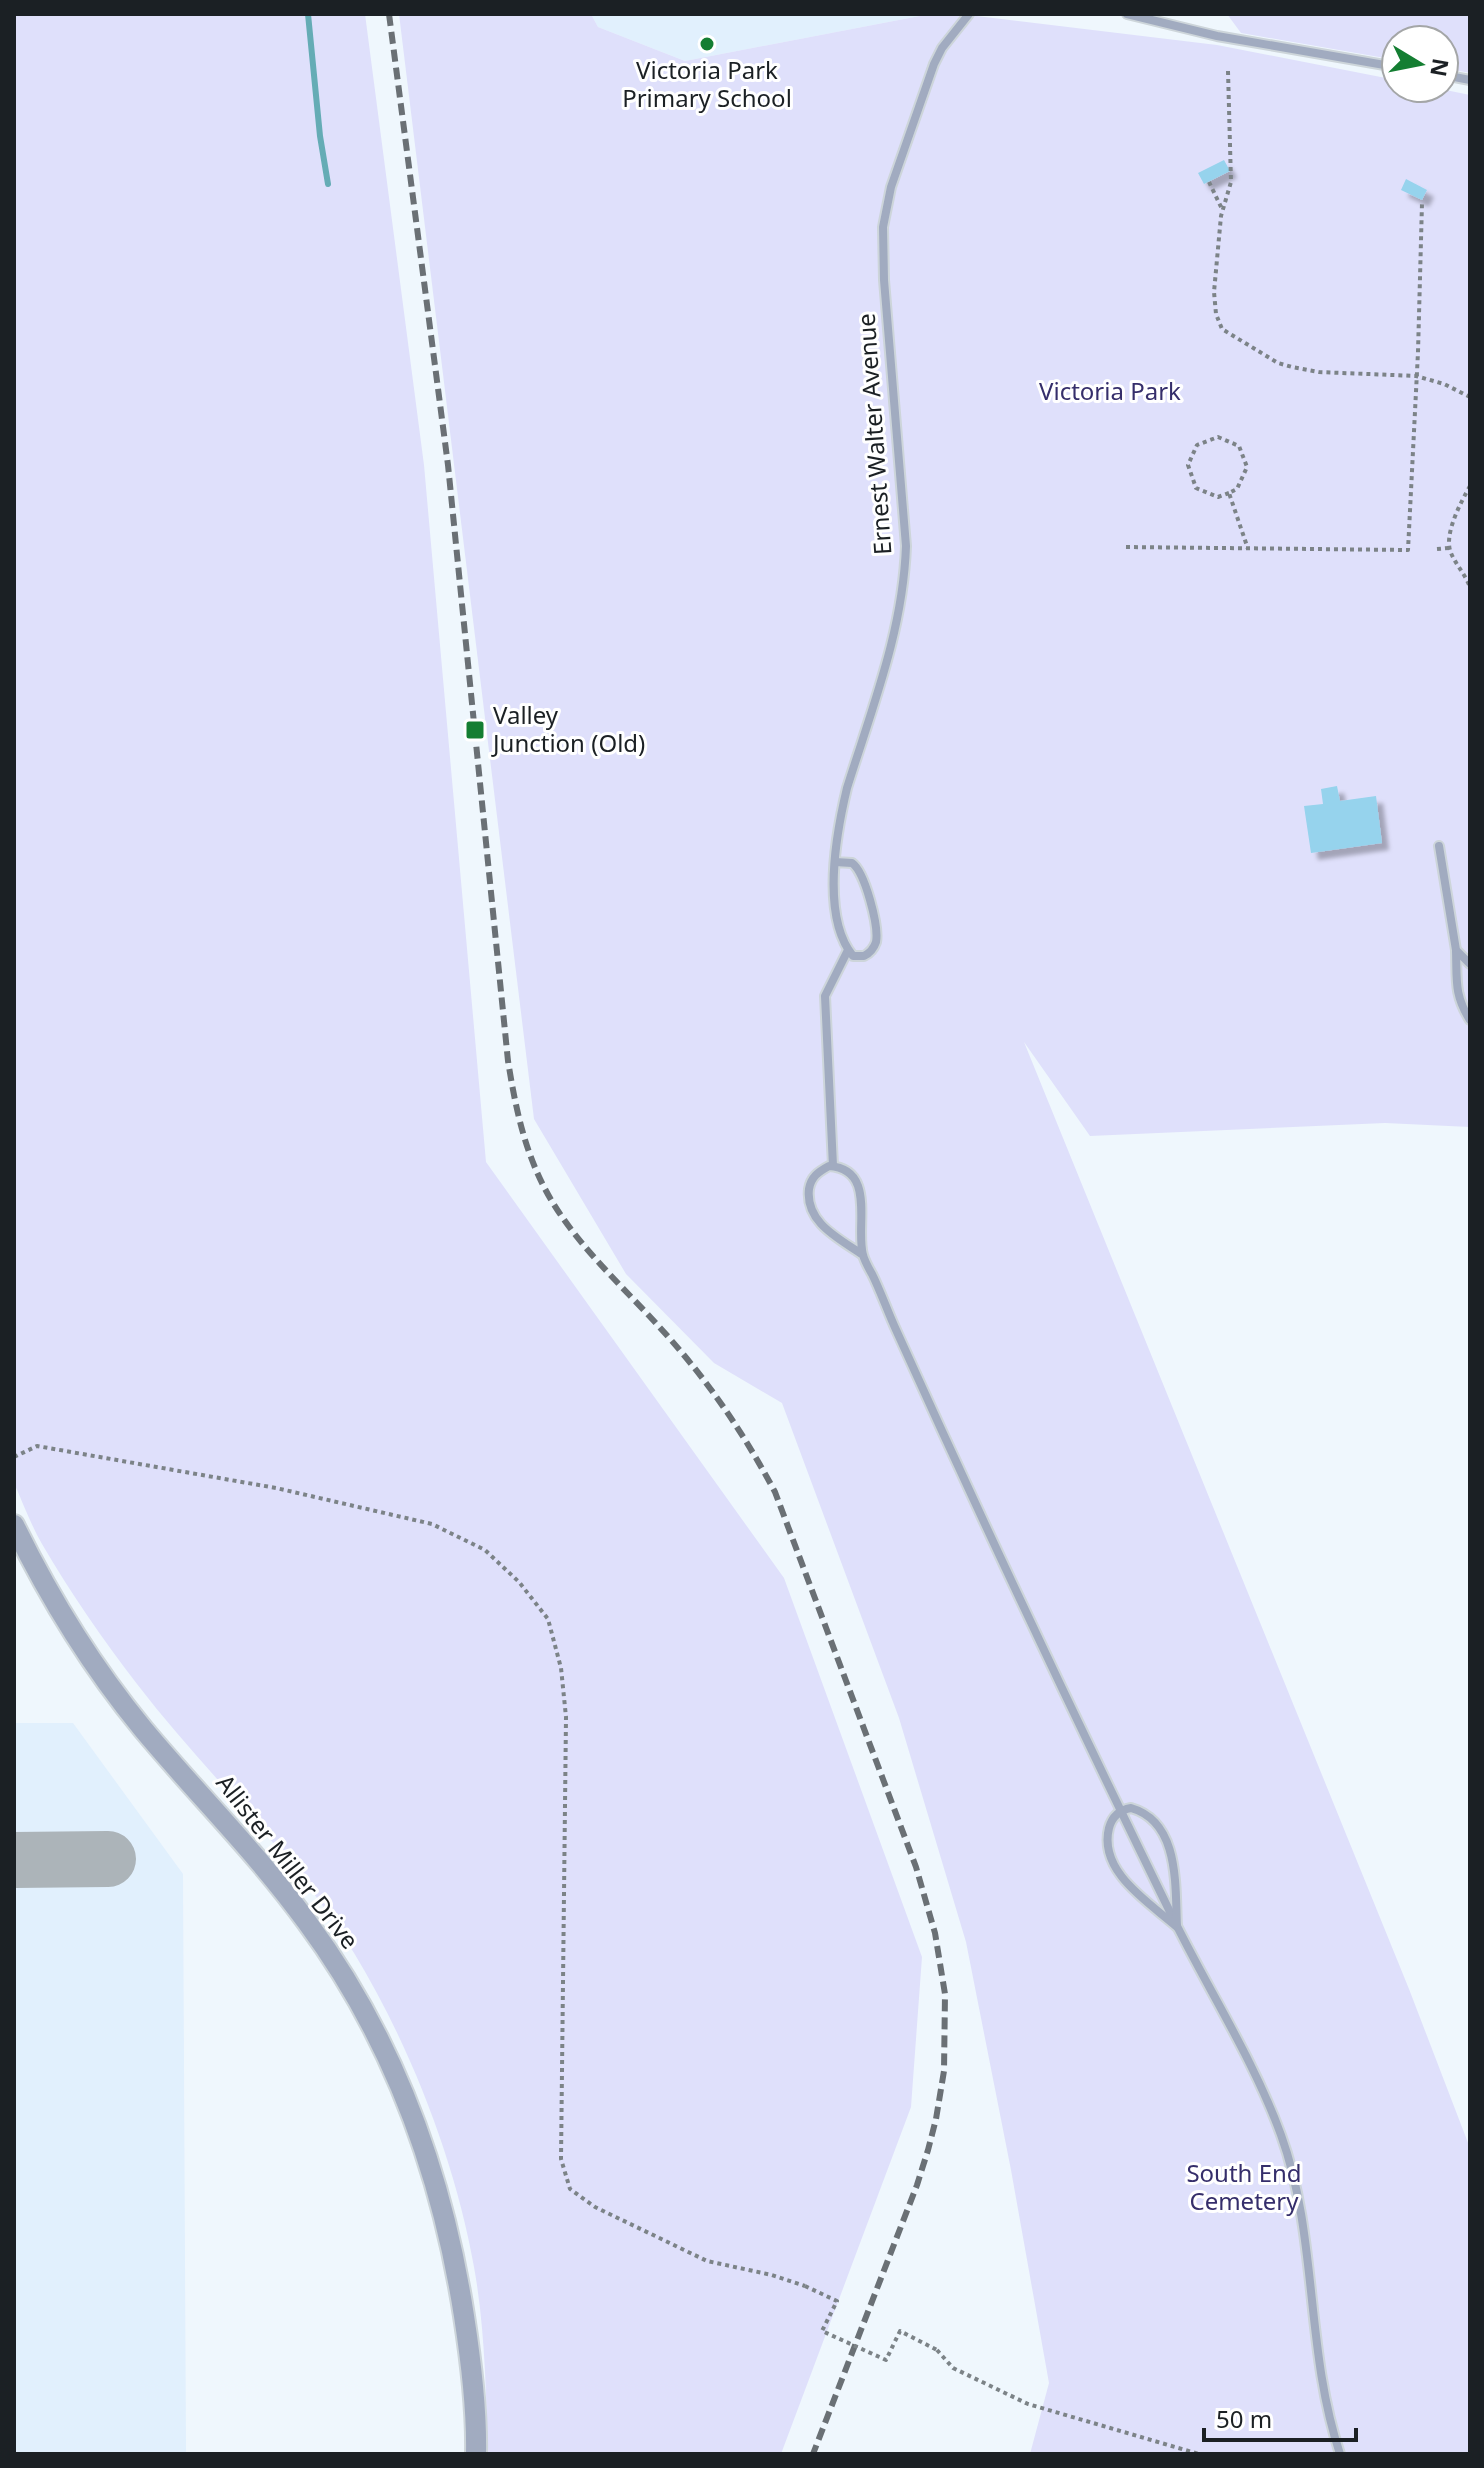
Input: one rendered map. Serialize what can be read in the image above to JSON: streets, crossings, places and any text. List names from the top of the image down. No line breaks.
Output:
{"streets":{"street":["Allister Miller Drive"],"lane":["Ernest Walter Avenue"]},"parks":["Victoria Park","South End Cemetery"],"places":{"other":["Victoria Park Primary School"],"transit":["Valley Junction (Old)"]},"scale_bar":"50 m","north":"right"}
